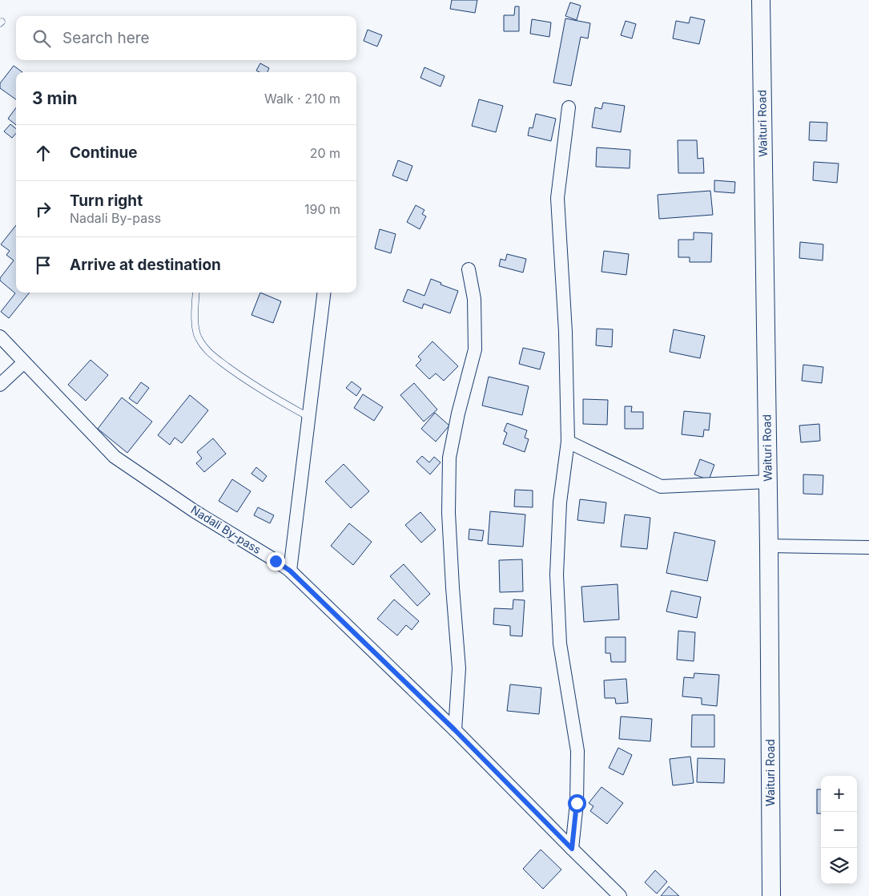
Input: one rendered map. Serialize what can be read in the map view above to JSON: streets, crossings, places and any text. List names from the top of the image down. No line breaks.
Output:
{"streets":{"main road":["Waituri Road"],"street":["Nadali By-pass"]},"page":{"search":"Search here","heading":["3 min","Walk · 210 m"],"list":[["Continue","20 m"],["Turn right","Nadali By-pass","190 m"],"Arrive at destination"],"map_buttons":["+","−"]}}
